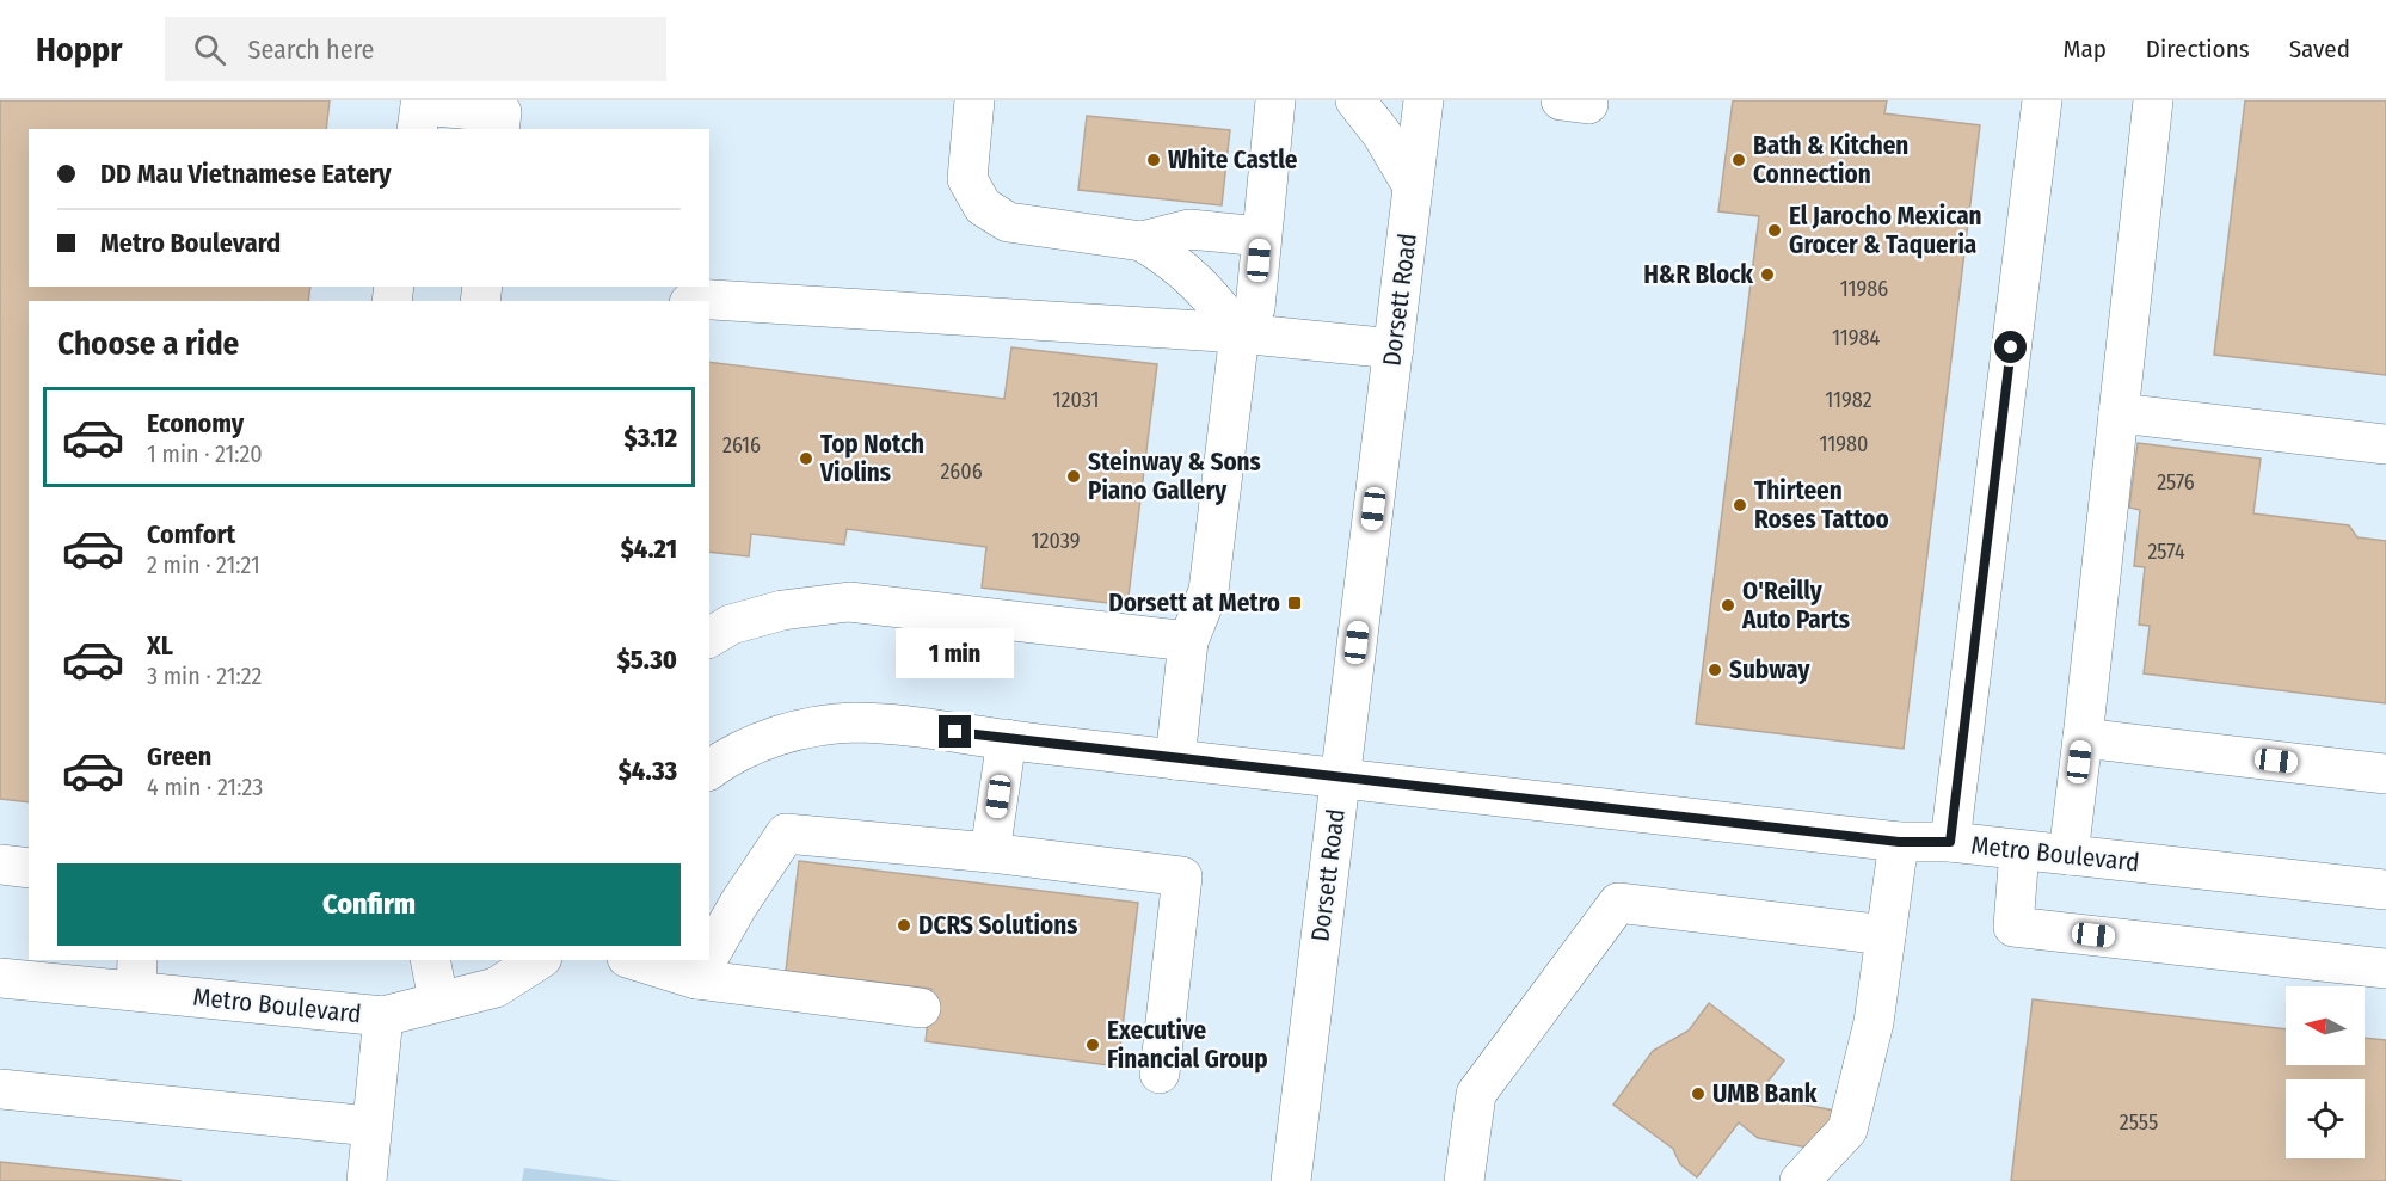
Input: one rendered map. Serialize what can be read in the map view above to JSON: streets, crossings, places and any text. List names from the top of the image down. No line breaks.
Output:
{"streets":{"street":["Dorsett Road","Metro Boulevard"]},"crossings":[["Dorsett Road","Metro Boulevard"]],"places":{"other":["White Castle","Bath & Kitchen Connection","El Jarocho Mexican Grocer & Taqueria","H&R Block","Top Notch Violins","Steinway & Sons Piano Gallery","Thirteen Roses Tattoo","O'Reilly Auto Parts","Subway","DCRS Solutions","Executive Financial Group","UMB Bank"],"transit":["Dorsett at Metro"]},"house_numbers":["11986","11984","12031","11982","11980","2616","2606","2576","12039","2574","2555"],"north":"left","page":{"header":"Hoppr","search":"Search here","nav":["Map","Directions","Saved"],"banner":["DD Mau Vietnamese Eatery","Metro Boulevard"],"heading":"Choose a ride","list":[{"name":"Economy","note":"1 min · 21:20","value":"$3.12"},{"name":"Comfort","note":"2 min · 21:21","value":"$4.21"},{"name":"XL","note":"3 min · 21:22","value":"$5.30"},{"name":"Green","note":"4 min · 21:23","value":"$4.33"}],"bubble":"1 min","buttons":"Confirm"}}
